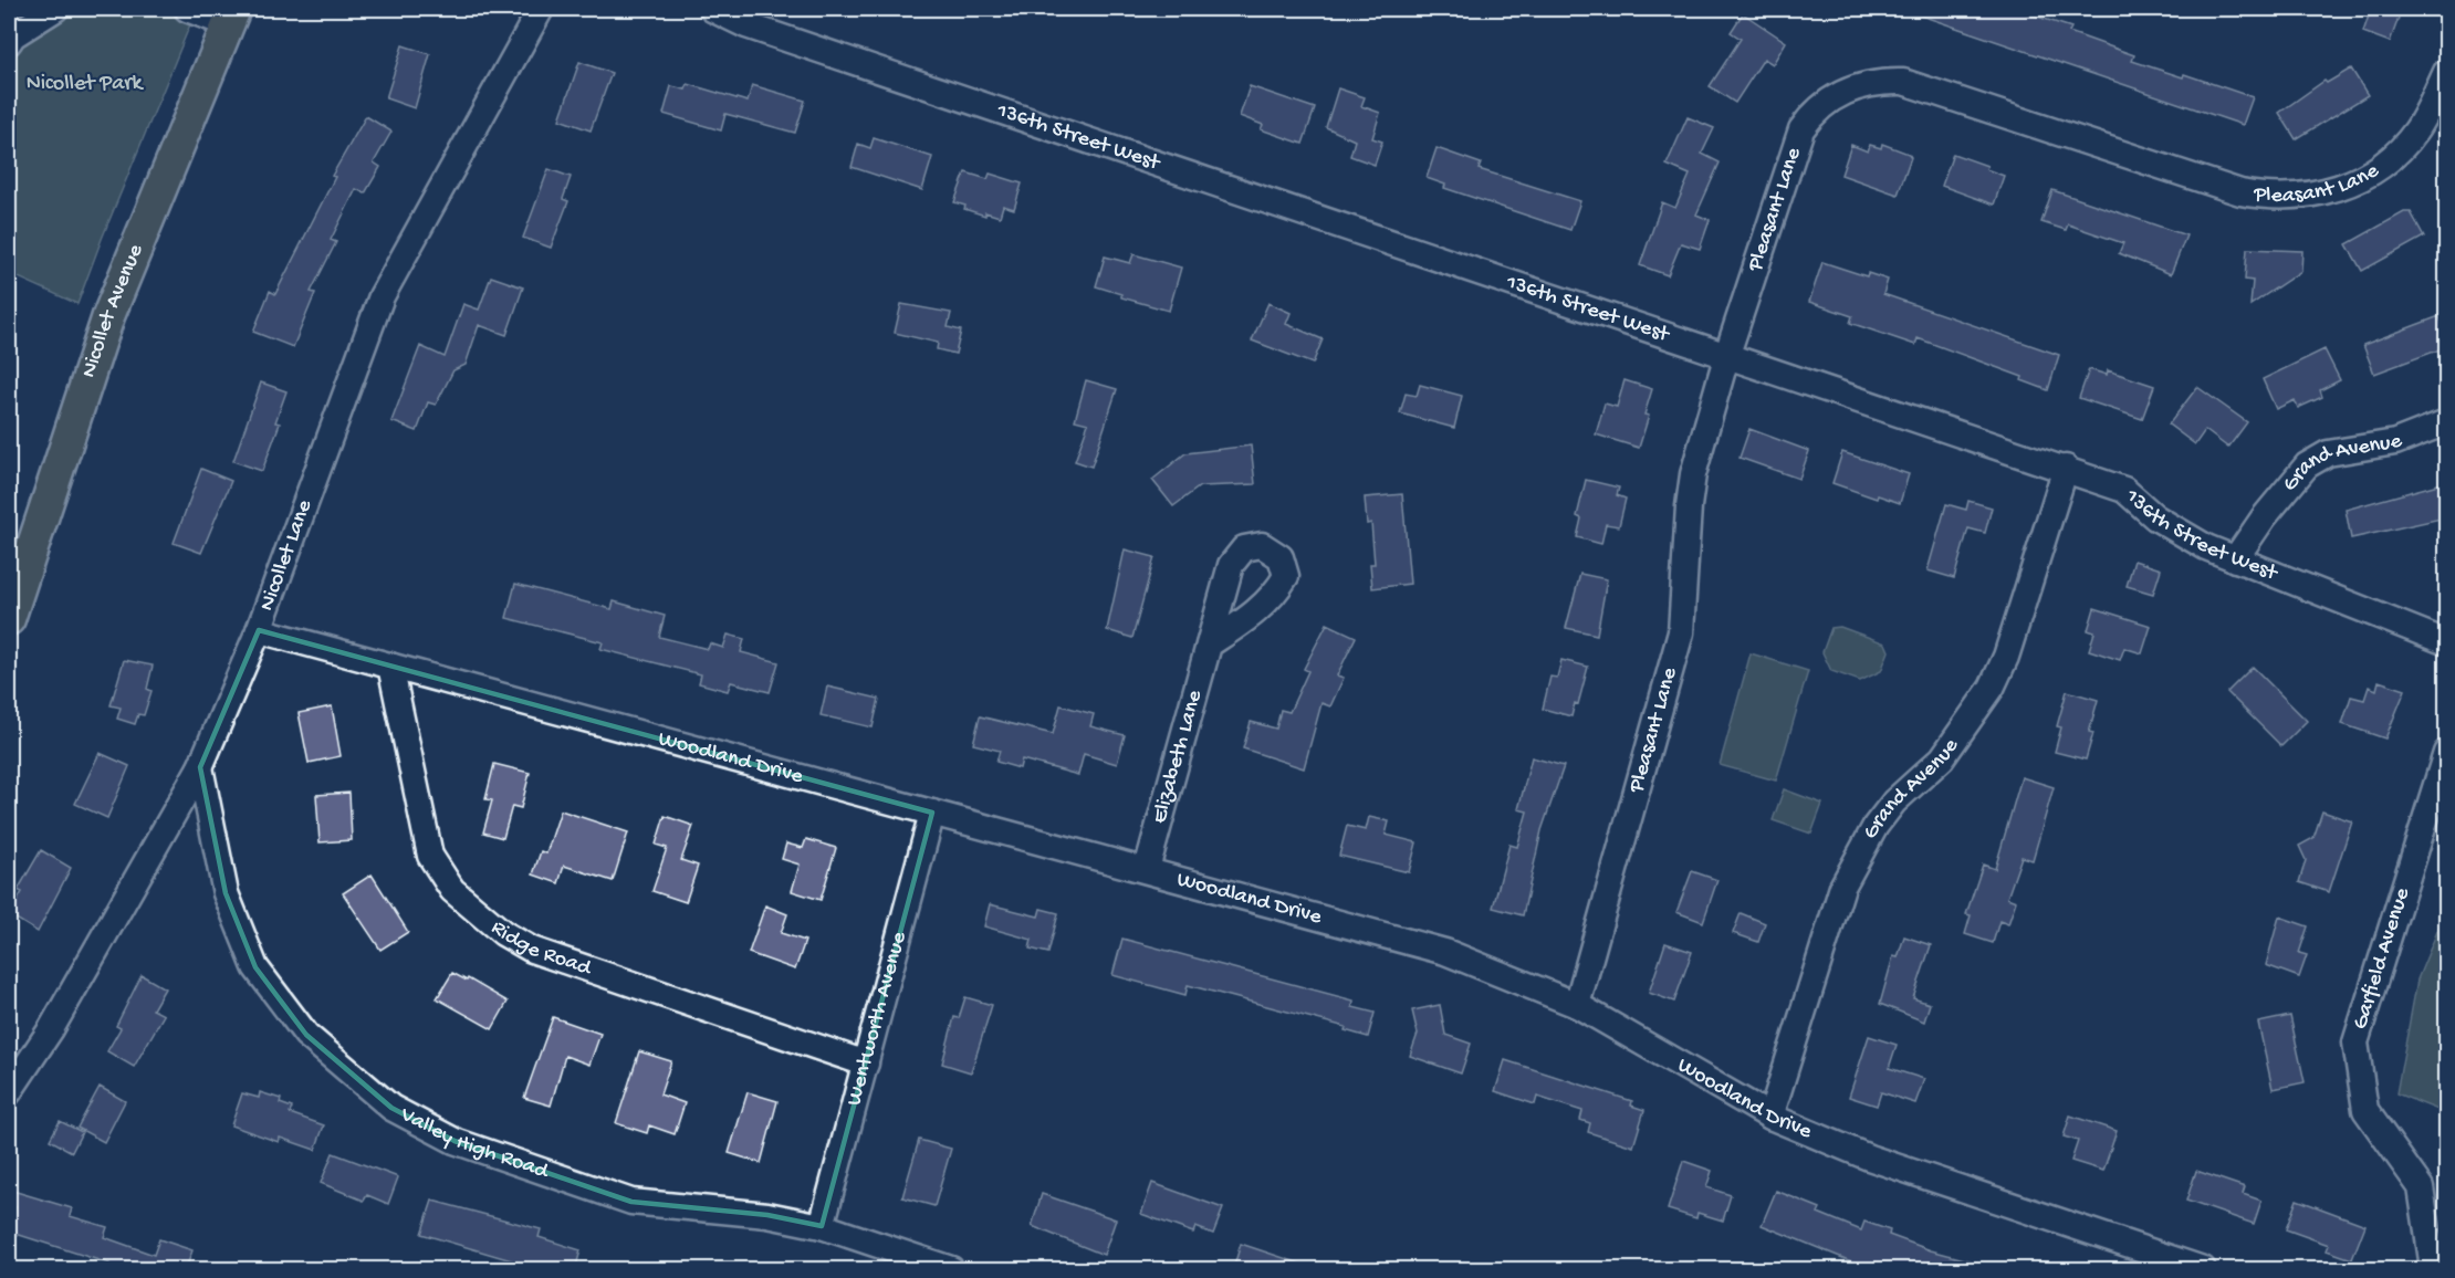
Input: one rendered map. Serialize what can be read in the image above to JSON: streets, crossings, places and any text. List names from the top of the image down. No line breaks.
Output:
{"streets":{"main road":["Nicollet Avenue"],"street":["136th Street West","Pleasant Lane","Grand Avenue","Nicollet Lane","Elizabeth Lane","Woodland Drive","Ridge Road","Garfield Avenue","Wentworth Avenue","Valley High Road"]},"crossings":[["136th Street West","Pleasant Lane"],["136th Street West","Grand Avenue"],["Pleasant Lane","Woodland Drive"],["Grand Avenue","Woodland Drive"],["Nicollet Lane","Woodland Drive"],["Nicollet Lane","Valley High Road"],["Elizabeth Lane","Woodland Drive"],["Woodland Drive","Ridge Road"],["Woodland Drive","Wentworth Avenue"],["Ridge Road","Wentworth Avenue"],["Wentworth Avenue","Valley High Road"]],"parks":["Nicollet Park"]}
